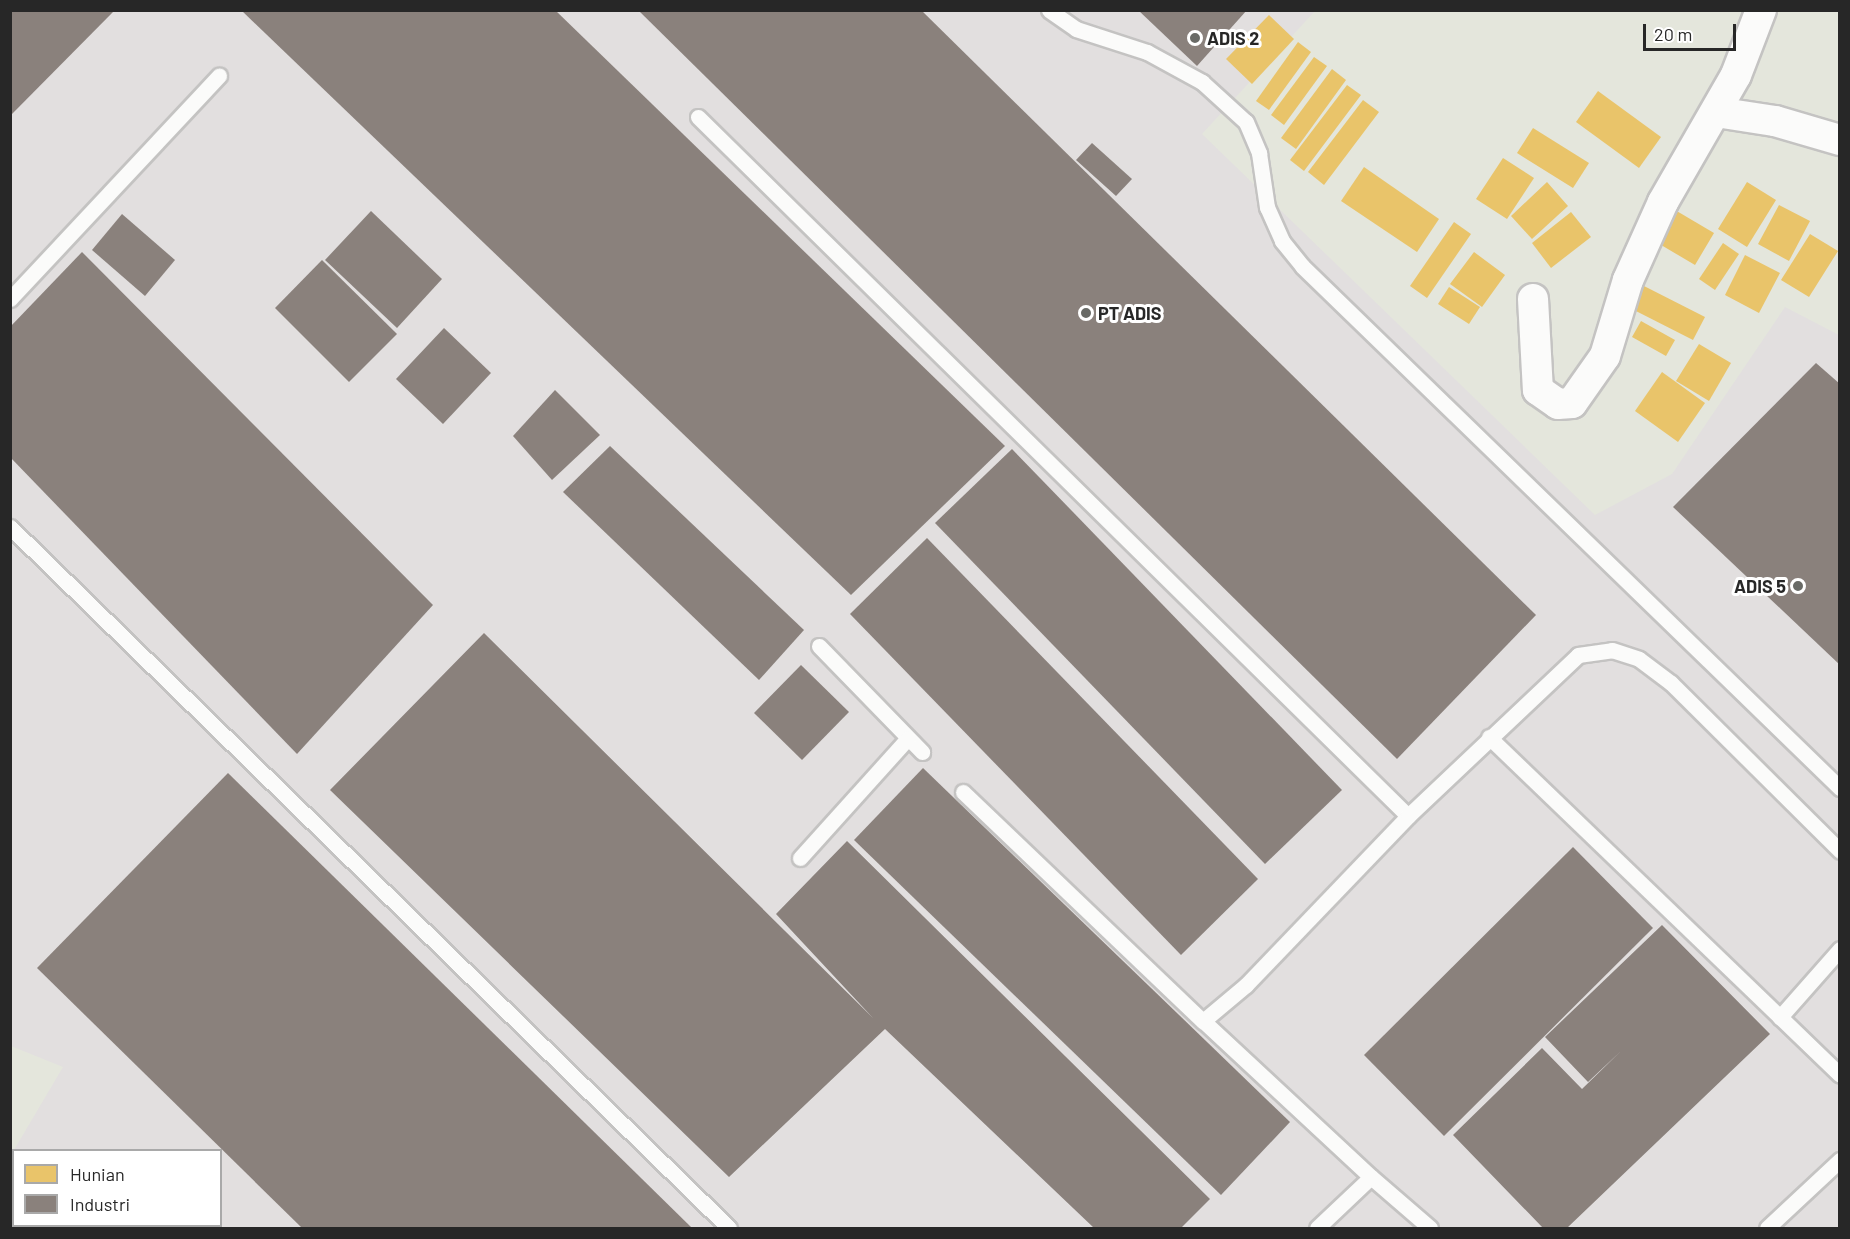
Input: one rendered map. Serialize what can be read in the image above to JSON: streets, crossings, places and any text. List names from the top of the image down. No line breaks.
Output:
{"places":["ADIS 2","PT ADIS","ADIS 5"],"legend":["Hunian","Industri"],"scale_bar":"20 m"}
